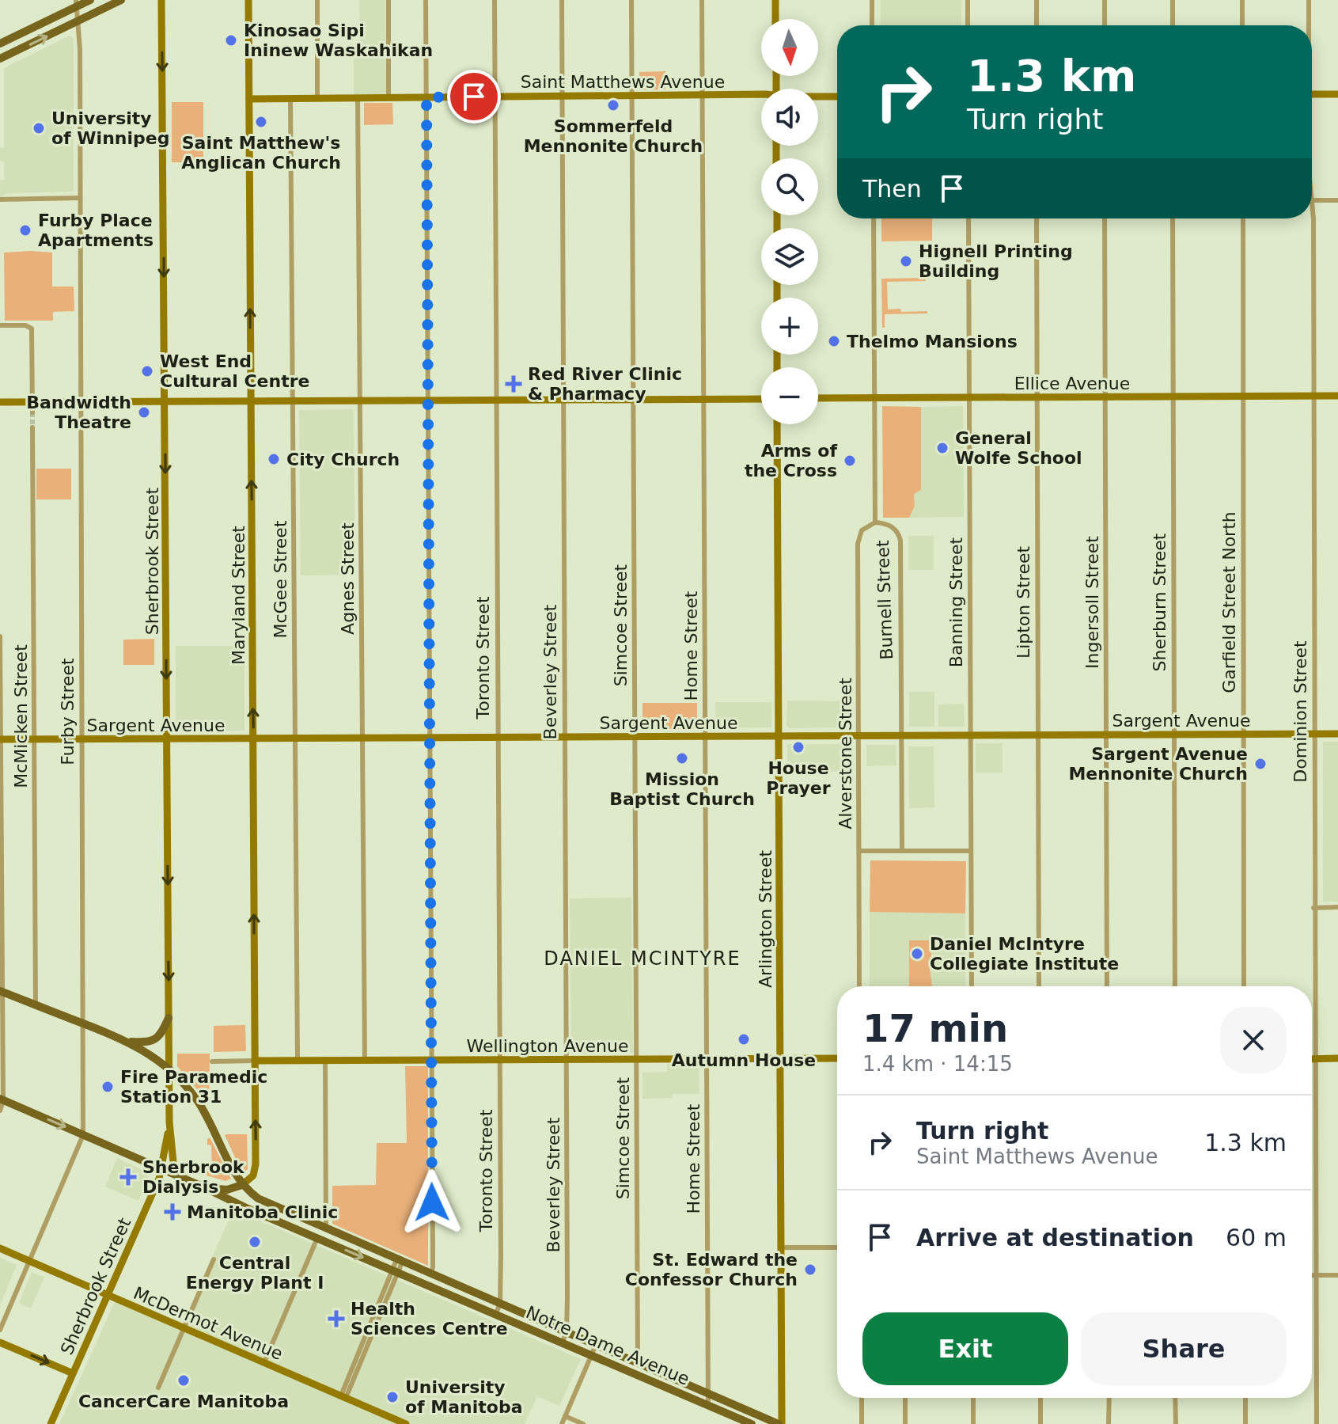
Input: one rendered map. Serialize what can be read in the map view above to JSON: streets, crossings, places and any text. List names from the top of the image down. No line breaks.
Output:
{"streets":{"main road":["Saint Matthews Avenue","Ellice Avenue","Sherbrook Street","Maryland Street","Sargent Avenue","Arlington Street","Wellington Avenue","McDermot Avenue","Notre Dame Avenue"],"street":["Agnes Street","McGee Street","Burnell Street","Banning Street","Lipton Street","Ingersoll Street","Sherburn Street","Garfield Street North","Simcoe Street","Home Street","Toronto Street","Beverley Street","Furby Street","Dominion Street","McMicken Street","Alverstone Street"]},"crossings":[["Saint Matthews Avenue","Agnes Street"],["Saint Matthews Avenue","McGee Street"],["Saint Matthews Avenue","Maryland Street"],["Saint Matthews Avenue","Simcoe Street"],["Saint Matthews Avenue","Home Street"],["Saint Matthews Avenue","Toronto Street"],["Saint Matthews Avenue","Beverley Street"],["Ellice Avenue","Burnell Street"],["Ellice Avenue","Banning Street"],["Ellice Avenue","Lipton Street"],["Ellice Avenue","Ingersoll Street"],["Ellice Avenue","Sherburn Street"],["Ellice Avenue","Garfield Street North"],["Ellice Avenue","Dominion Street"],["Sherbrook Street","Sargent Avenue"],["Sherbrook Street","McDermot Avenue"],["Sherbrook Street","Notre Dame Avenue"],["Agnes Street","Sargent Avenue"],["Agnes Street","Wellington Avenue"],["McGee Street","Sargent Avenue"],["McGee Street","Wellington Avenue"],["Maryland Street","Sargent Avenue"],["Maryland Street","Wellington Avenue"],["Maryland Street","Notre Dame Avenue"],["Burnell Street","Sargent Avenue"],["Burnell Street","Alverstone Street"],["Banning Street","Sargent Avenue"],["Lipton Street","Sargent Avenue"],["Ingersoll Street","Sargent Avenue"],["Sherburn Street","Sargent Avenue"],["Garfield Street North","Sargent Avenue"],["Simcoe Street","Sargent Avenue"],["Simcoe Street","Wellington Avenue"],["Simcoe Street","Notre Dame Avenue"],["Home Street","Sargent Avenue"],["Home Street","Wellington Avenue"],["Home Street","Notre Dame Avenue"],["Toronto Street","Sargent Avenue"],["Toronto Street","Wellington Avenue"],["Toronto Street","Notre Dame Avenue"],["Beverley Street","Sargent Avenue"],["Beverley Street","Wellington Avenue"],["Beverley Street","Notre Dame Avenue"],["Furby Street","Sargent Avenue"],["Furby Street","McDermot Avenue"],["Furby Street","Notre Dame Avenue"],["Dominion Street","Sargent Avenue"],["McMicken Street","Sargent Avenue"],["Sargent Avenue","Alverstone Street"],["Sargent Avenue","Arlington Street"],["Arlington Street","Wellington Avenue"],["Arlington Street","Notre Dame Avenue"]],"one_way":["Sherbrook Street","Maryland Street"],"districts":["DANIEL MCINTYRE"],"places":{"other":["Kinosao Sipi Ininew Waskahikan","Sommerfeld Mennonite Church","Saint Matthew's Anglican Church","University of Winnipeg","Furby Place Apartments","Hignell Printing Building","Thelmo Mansions","West End Cultural Centre","Bandwidth Theatre","General Wolfe School","City Church","Arms of the Cross","House Prayer","Mission Baptist Church","Sargent Avenue Mennonite Church","Daniel McIntyre Collegiate Institute","Autumn House","Fire Paramedic Station 31","Central Energy Plant I","St. Edward the Confessor Church","CancerCare Manitoba","University of Manitoba"],"health":["Red River Clinic & Pharmacy","Sherbrook Dialysis","Manitoba Clinic","Health Sciences Centre"]},"north":"bottom","page":{"map_buttons":["+","−"],"turn":["1.3 km","Turn right"],"then":"Then","heading":["17 min","1.4 km · 14:15"],"list":[{"name":"Turn right","note":"Saint Matthews Avenue","value":"1.3 km"},{"name":"Arrive at destination","value":"60 m"}],"buttons":["Exit","Share"]}}
